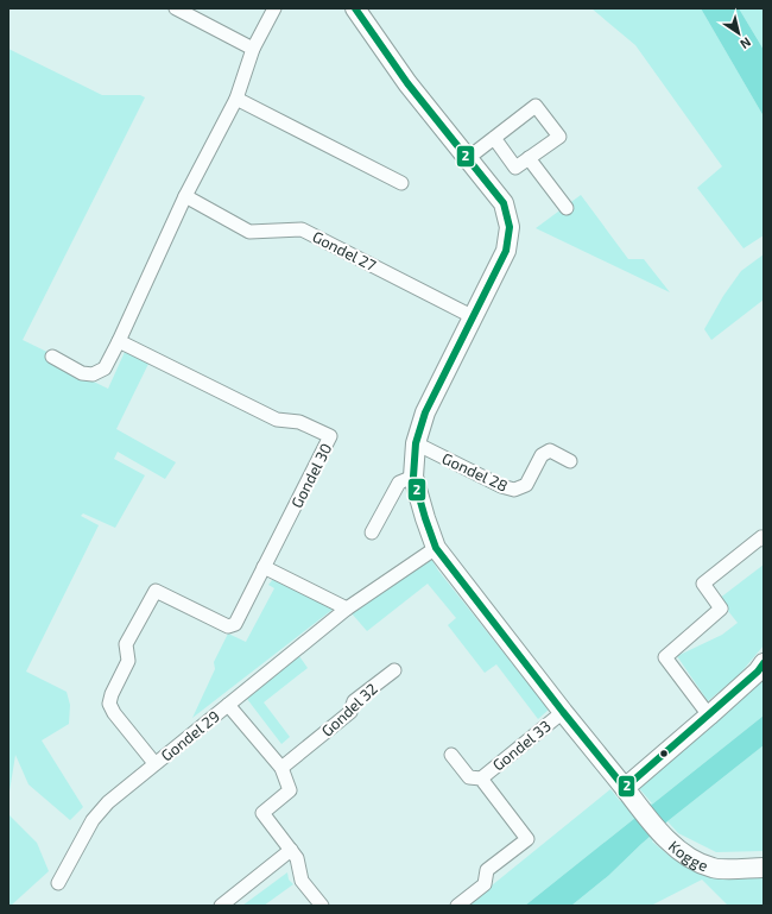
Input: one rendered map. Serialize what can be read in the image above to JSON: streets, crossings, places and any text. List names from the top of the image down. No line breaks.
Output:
{"streets":{"street":["Gondel 27","Gondel 28","Gondel 30","Gondel 32","Gondel 29","Gondel 33","Kogge"]},"crossings":[["Gondel 29","Kogge"],["Gondel 33","Kogge"]],"lines":["transit line 2"],"north":"bottom right"}
